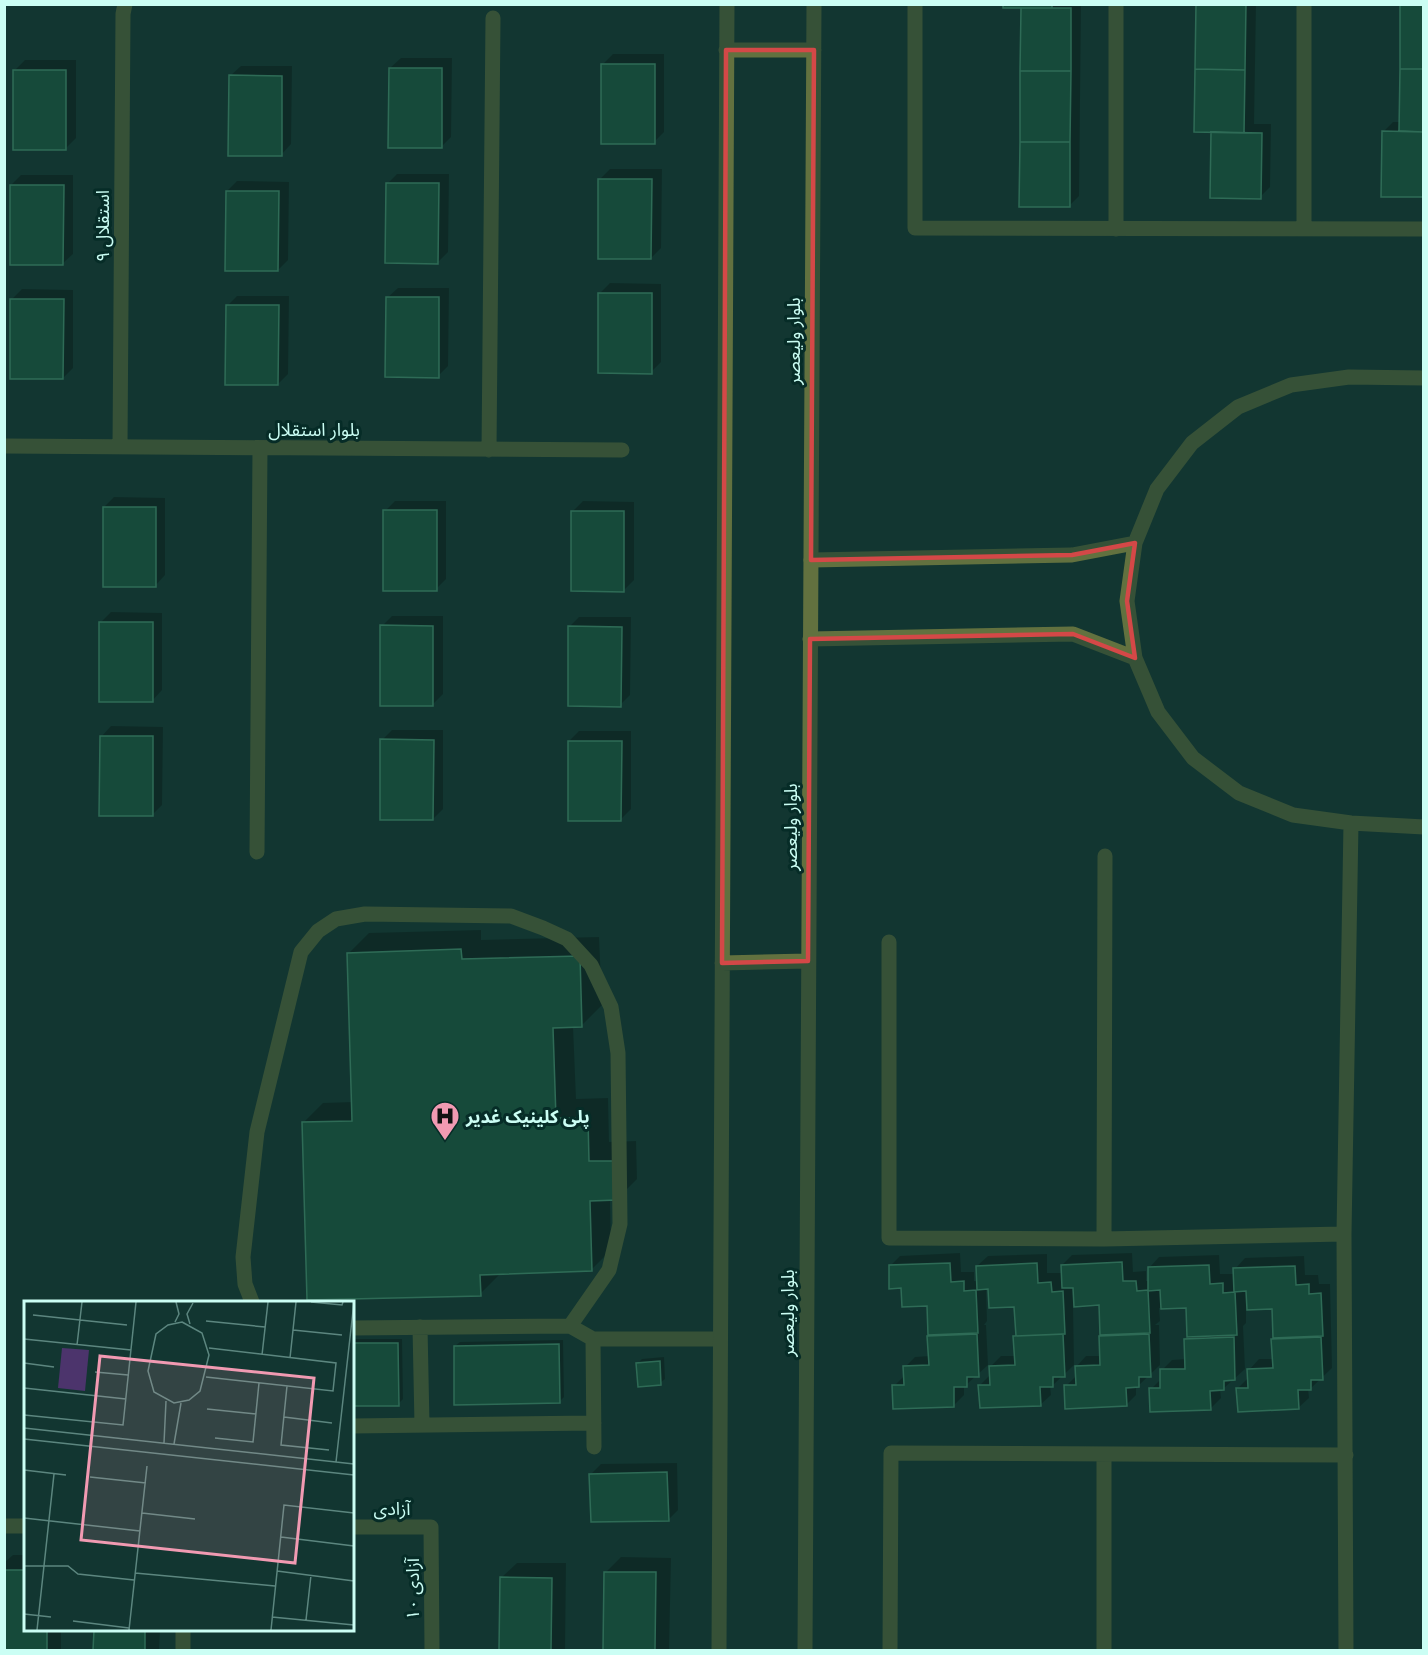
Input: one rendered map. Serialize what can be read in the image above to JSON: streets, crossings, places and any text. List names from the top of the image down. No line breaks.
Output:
{"streets":{"street":["استقلال ۹","بلوار ولیعصر","بلوار استقلال","آزادی","آزادی ۱۰"]},"crossings":[["استقلال ۹","بلوار استقلال"],["آزادی","آزادی ۱۰"]],"places":{"hospital":["پلی کلینیک غدیر"]}}
